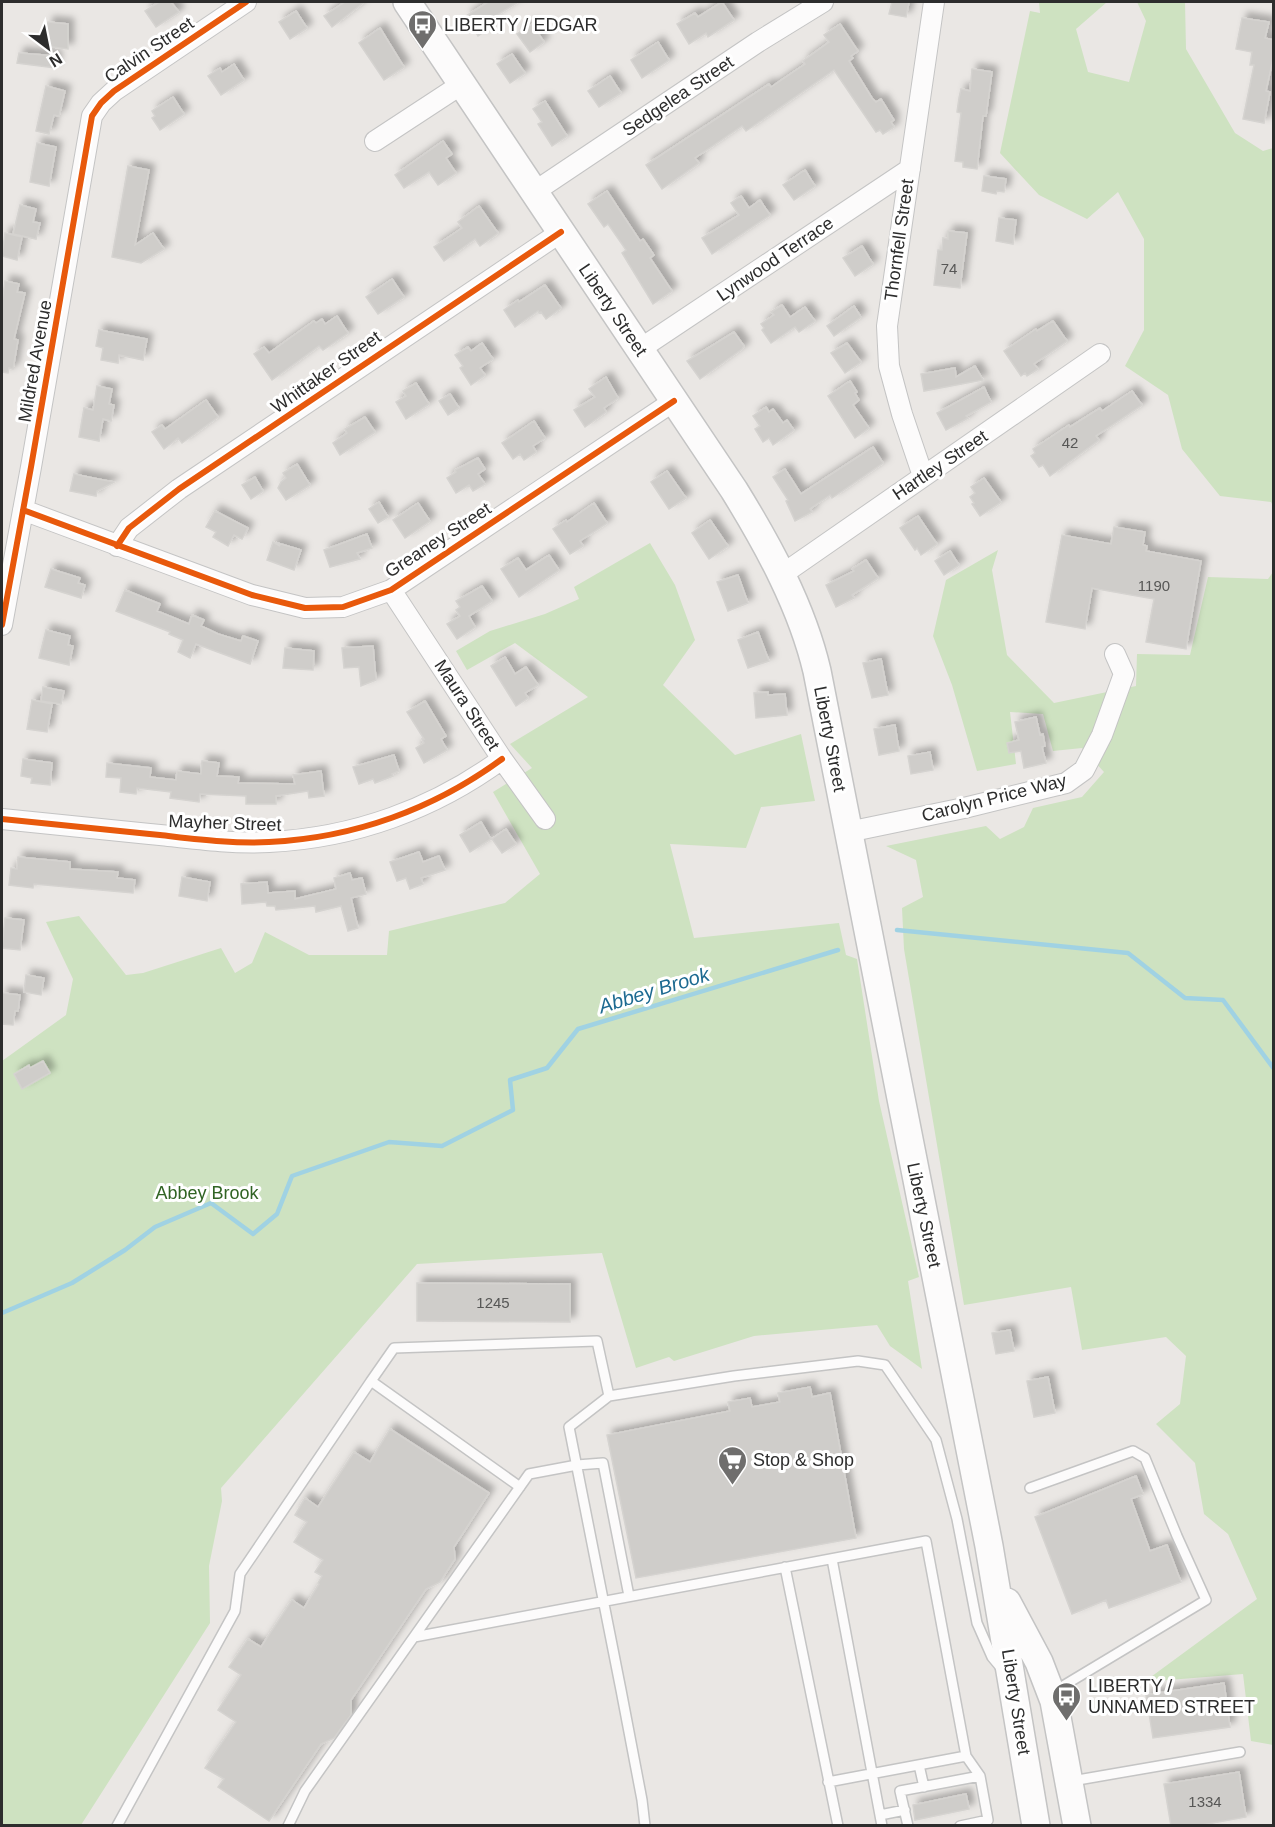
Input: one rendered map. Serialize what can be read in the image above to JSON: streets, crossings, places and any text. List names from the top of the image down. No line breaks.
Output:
{"streets":{"main road":["Liberty Street"],"street":["Calvin Street","Sedgelea Street","Thornfell Street","Lynwood Terrace","Mildred Avenue","Whittaker Street","Hartley Street","Greaney Street","Maura Street","Carolyn Price Way","Mayher Street"]},"crossings":[["Calvin Street","Mildred Avenue"],["Sedgelea Street","Liberty Street"],["Thornfell Street","Lynwood Terrace"],["Thornfell Street","Hartley Street"],["Lynwood Terrace","Liberty Street"],["Liberty Street","Whittaker Street"],["Liberty Street","Hartley Street"],["Liberty Street","Greaney Street"],["Liberty Street","Carolyn Price Way"],["Mildred Avenue","Greaney Street"],["Whittaker Street","Greaney Street"],["Greaney Street","Maura Street"],["Maura Street","Mayher Street"]],"water":["Abbey Brook"],"parks":["Abbey Brook"],"places":{"bus stop":["LIBERTY / EDGAR","LIBERTY / UNNAMED STREET"],"supermarket":["Stop & Shop"]},"house_numbers":["74","42","1190","1245","1334"],"north":"bottom right"}
